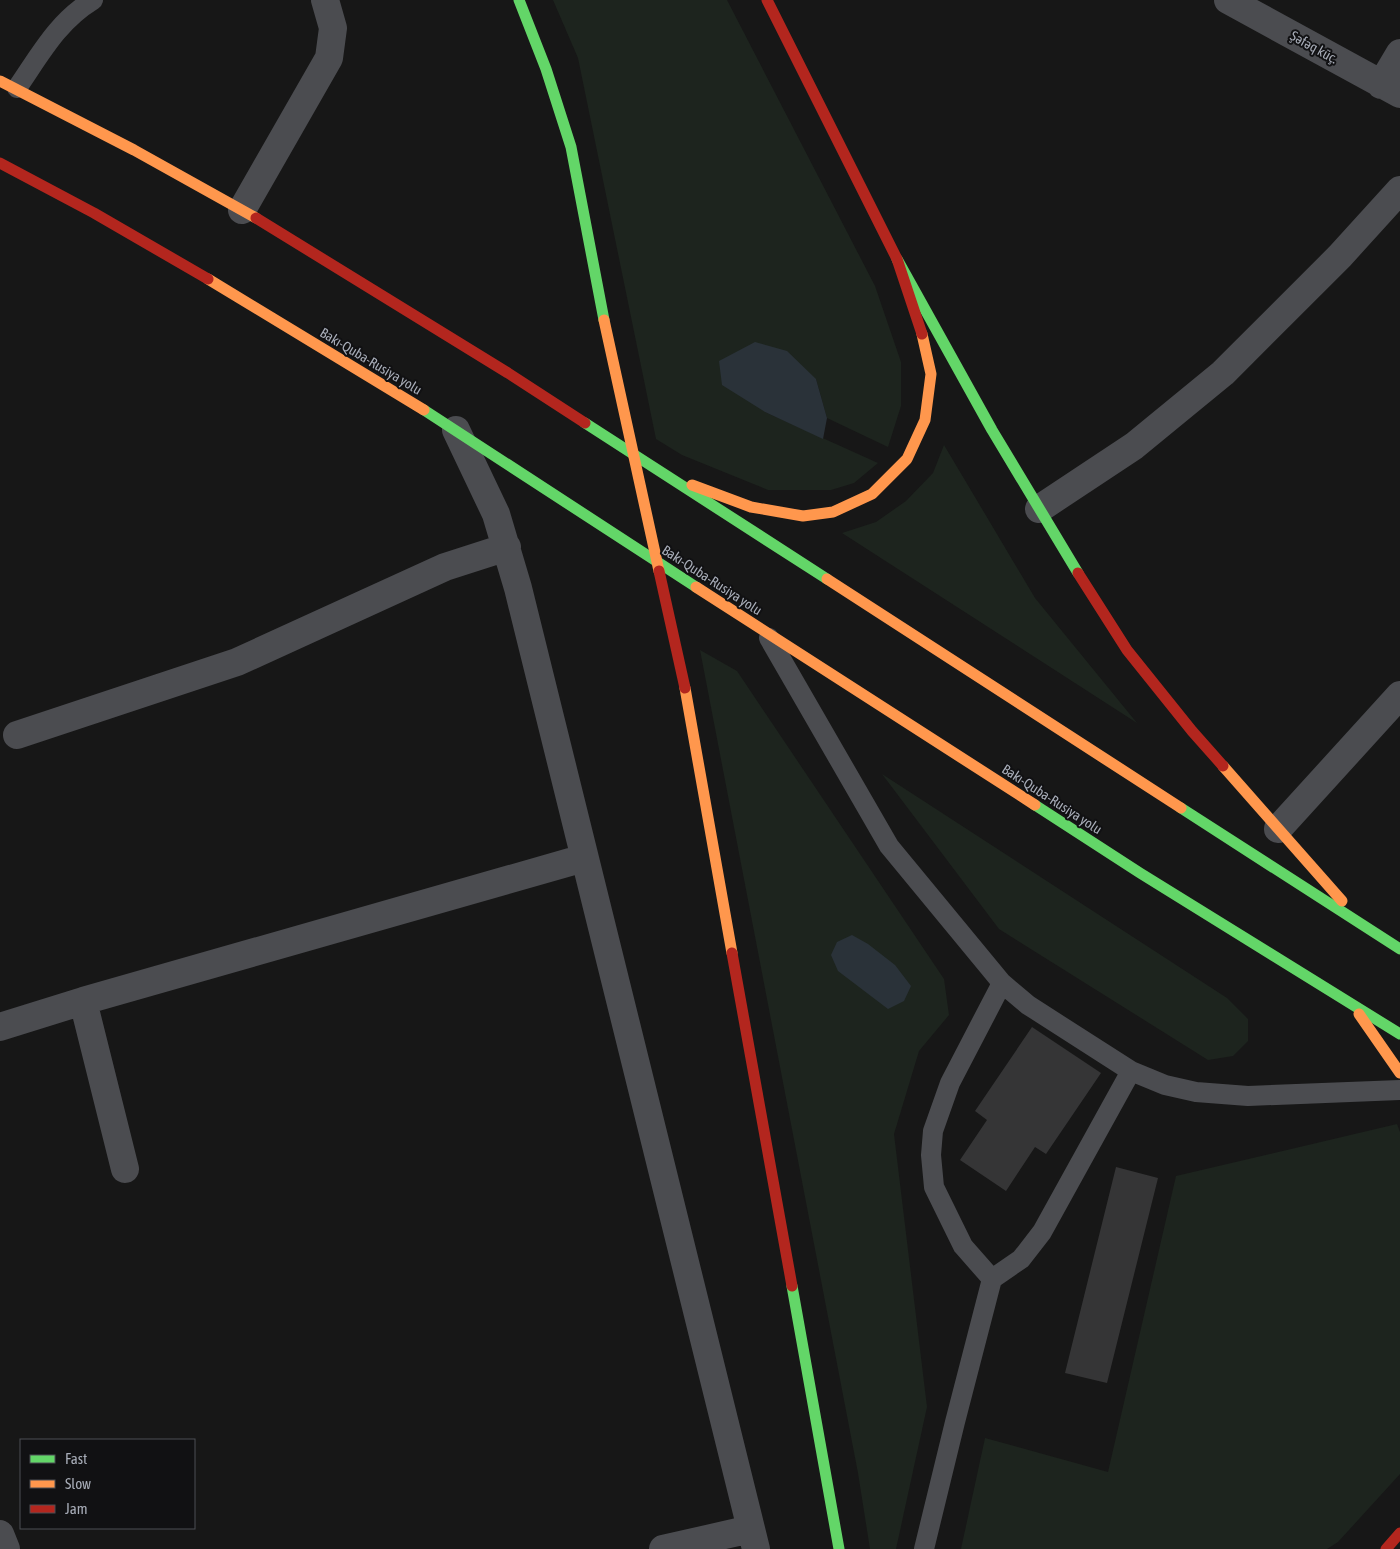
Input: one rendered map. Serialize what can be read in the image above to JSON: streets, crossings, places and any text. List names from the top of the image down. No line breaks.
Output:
{"streets":{"main road":["Bakı-Quba-Rusiya yolu"],"street":["Şəfəq küç."]},"legend":["Fast","Slow","Jam"]}
